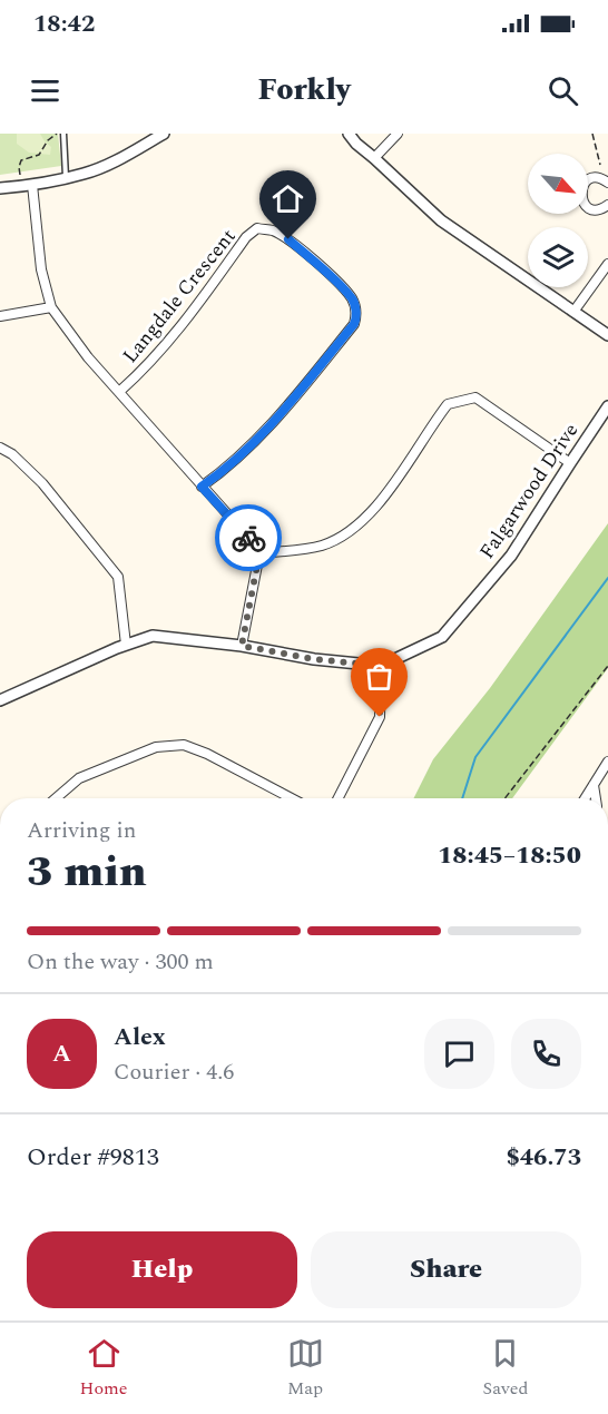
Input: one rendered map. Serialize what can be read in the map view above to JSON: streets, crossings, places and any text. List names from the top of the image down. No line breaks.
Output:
{"streets":{"street":["Langdale Crescent","Falgarwood Drive"]},"north":"bottom right","page":{"status":"18:42","header":"Forkly","heading":["3 min","Arriving in","18:45–18:50"],"panel":["Alex","Courier · 4.6","Order #9813","$46.73"],"bar":"On the way · 300 m","round":"A","buttons":["Help","Share"],"tabs":["Home","Map","Saved"]}}
